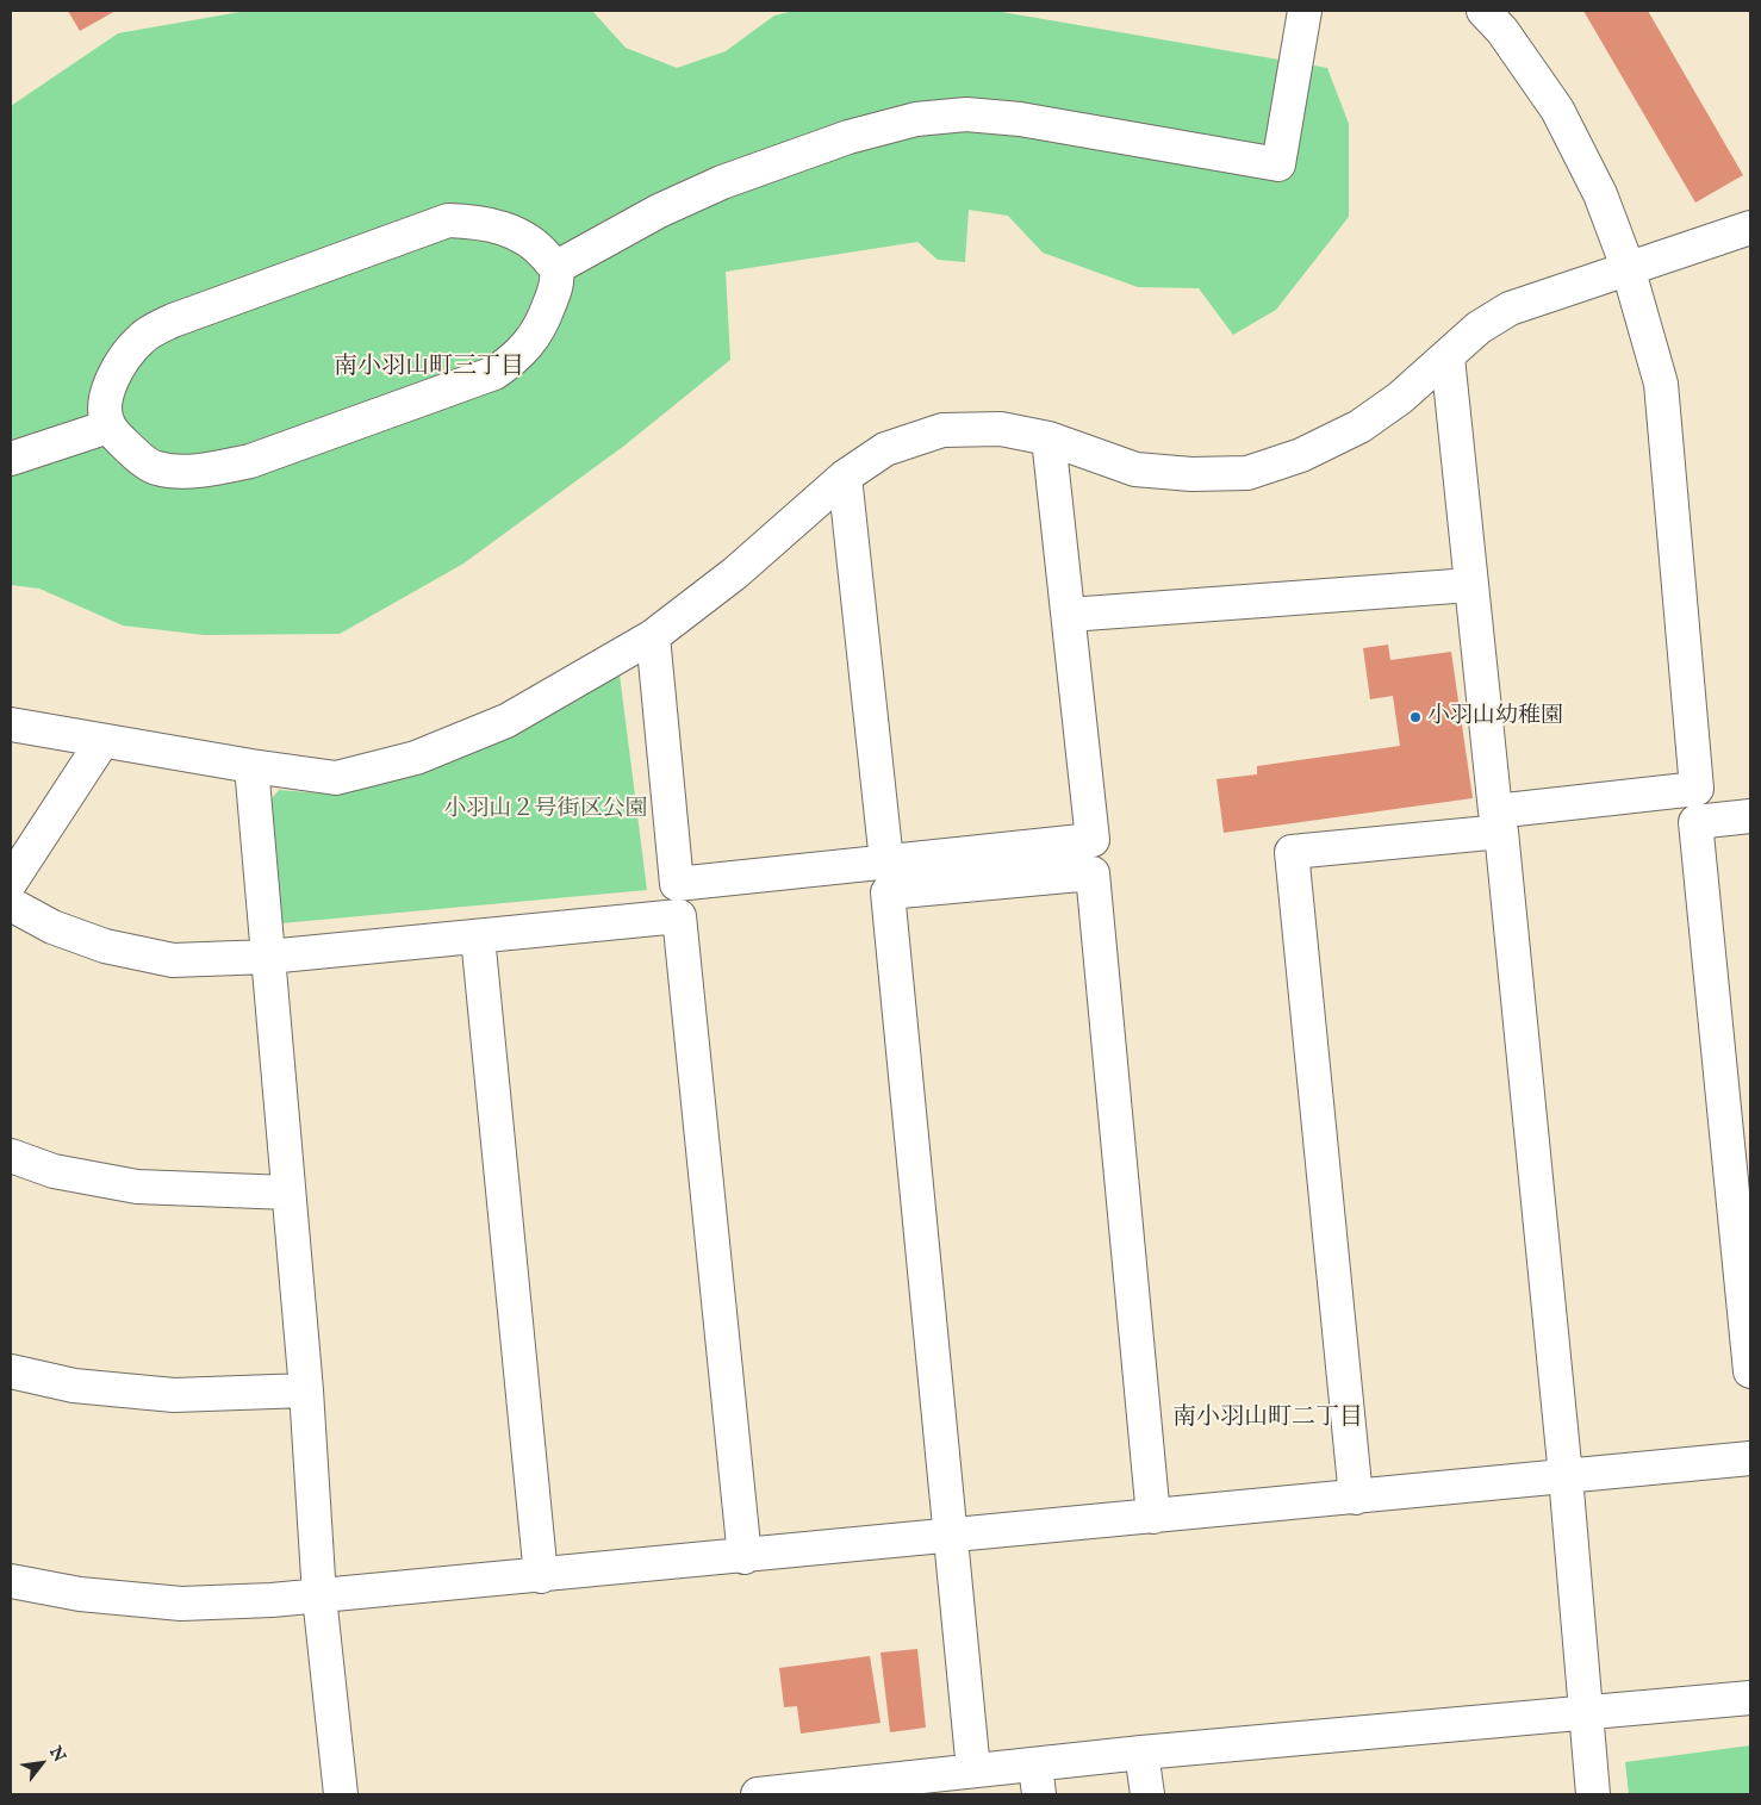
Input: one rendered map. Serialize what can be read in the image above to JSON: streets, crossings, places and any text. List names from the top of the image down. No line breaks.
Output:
{"districts":["南小羽山町三丁目","南小羽山町二丁目"],"parks":["小羽山２号街区公園"],"places":["小羽山幼稚園"],"north":"top right"}
